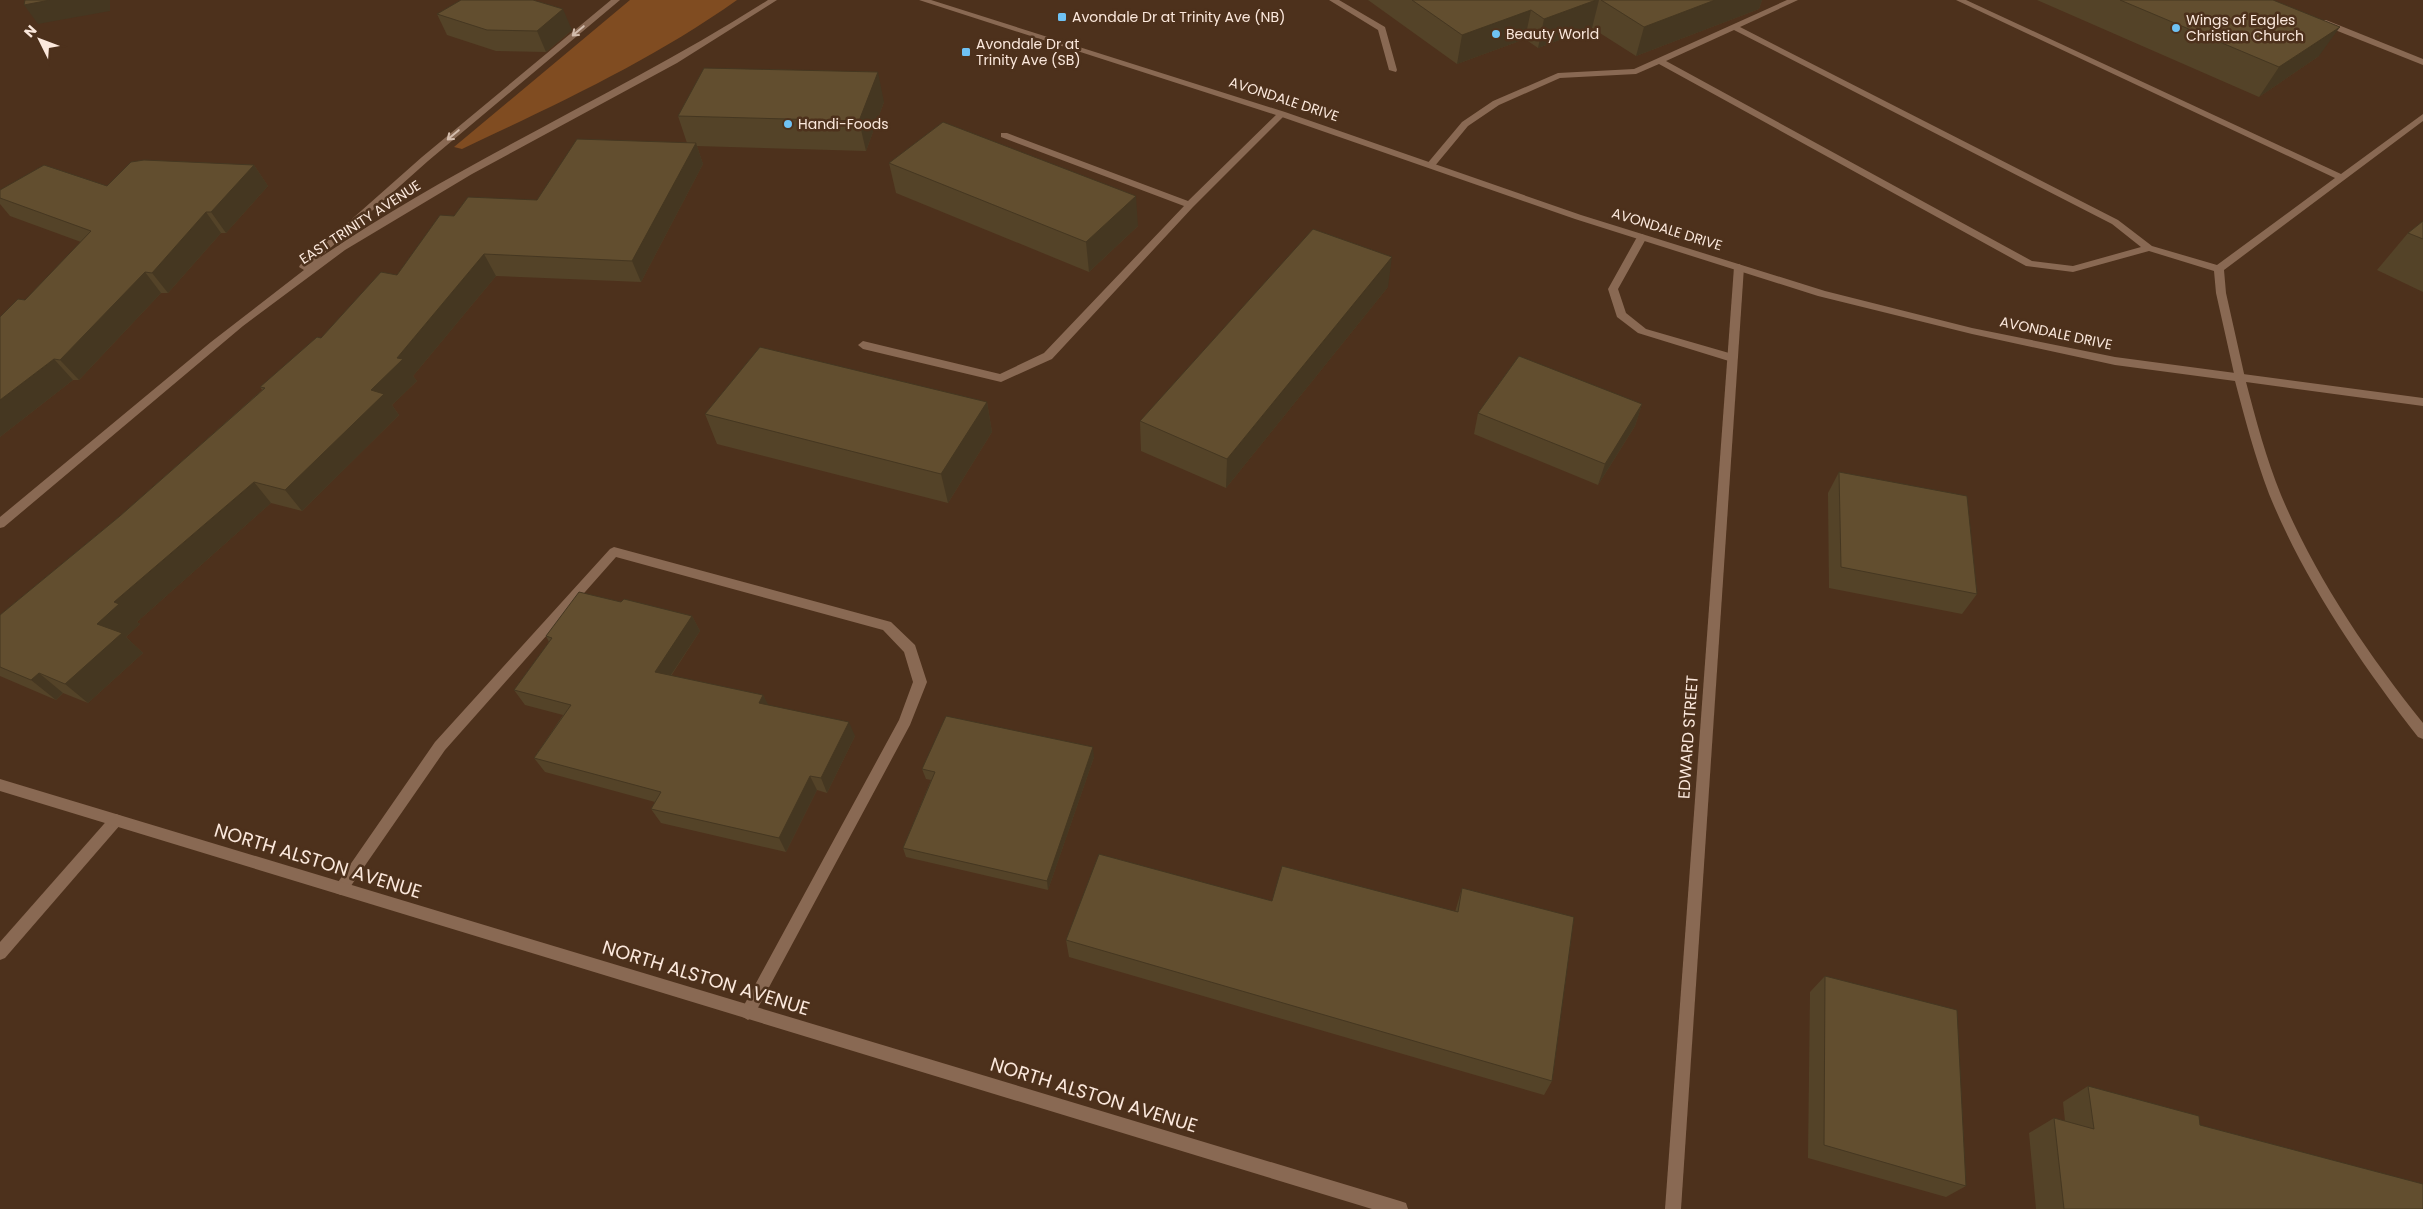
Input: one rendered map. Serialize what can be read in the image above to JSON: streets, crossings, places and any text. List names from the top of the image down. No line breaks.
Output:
{"streets":{"street":["AVONDALE DRIVE","EAST TRINITY AVENUE","EDWARD STREET","NORTH ALSTON AVENUE"]},"crossings":[["AVONDALE DRIVE","EDWARD STREET"]],"places":{"transit":["Avondale Dr at Trinity Ave (NB)","Avondale Dr at Trinity Ave (SB)"],"other":["Wings of Eagles Christian Church","Beauty World","Handi-Foods"]},"north":"top left"}
